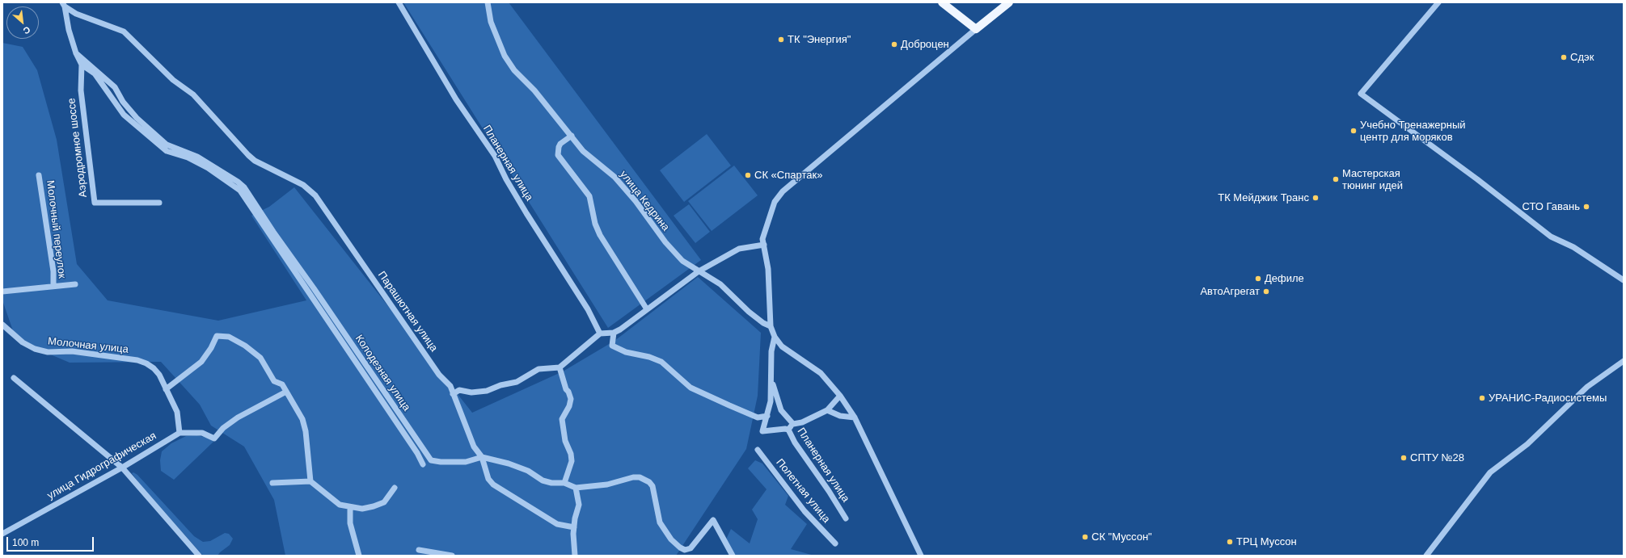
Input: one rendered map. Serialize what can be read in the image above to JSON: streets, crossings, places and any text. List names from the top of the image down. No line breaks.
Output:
{"streets":{"street":["Аэродромное шоссе","Планерная улица","улица Кедрина","Молочный переулок","Парашютная улица","Молочная улица","Колодезная улица","улица Гидрографическая","Полетная улица"]},"crossings":[["Аэродромное шоссе","Парашютная улица"],["Аэродромное шоссе","Колодезная улица"],["Парашютная улица","Колодезная улица"],["Молочная улица","улица Гидрографическая"]],"places":["ТК \"Энергия\"","Доброцен","Сдэк","Учебно Тренажерный центр для моряков","СК «Спартак»","Мастерская тюнинг идей","ТК Мейджик Транс","СТО Гавань","Дефиле","АвтоАгрегат","УРАНИС-Радиосистемы","СПТУ №28","СК \"Муссон\"","ТРЦ Муссон"],"scale_bar":"100 m","north":"bottom right"}
